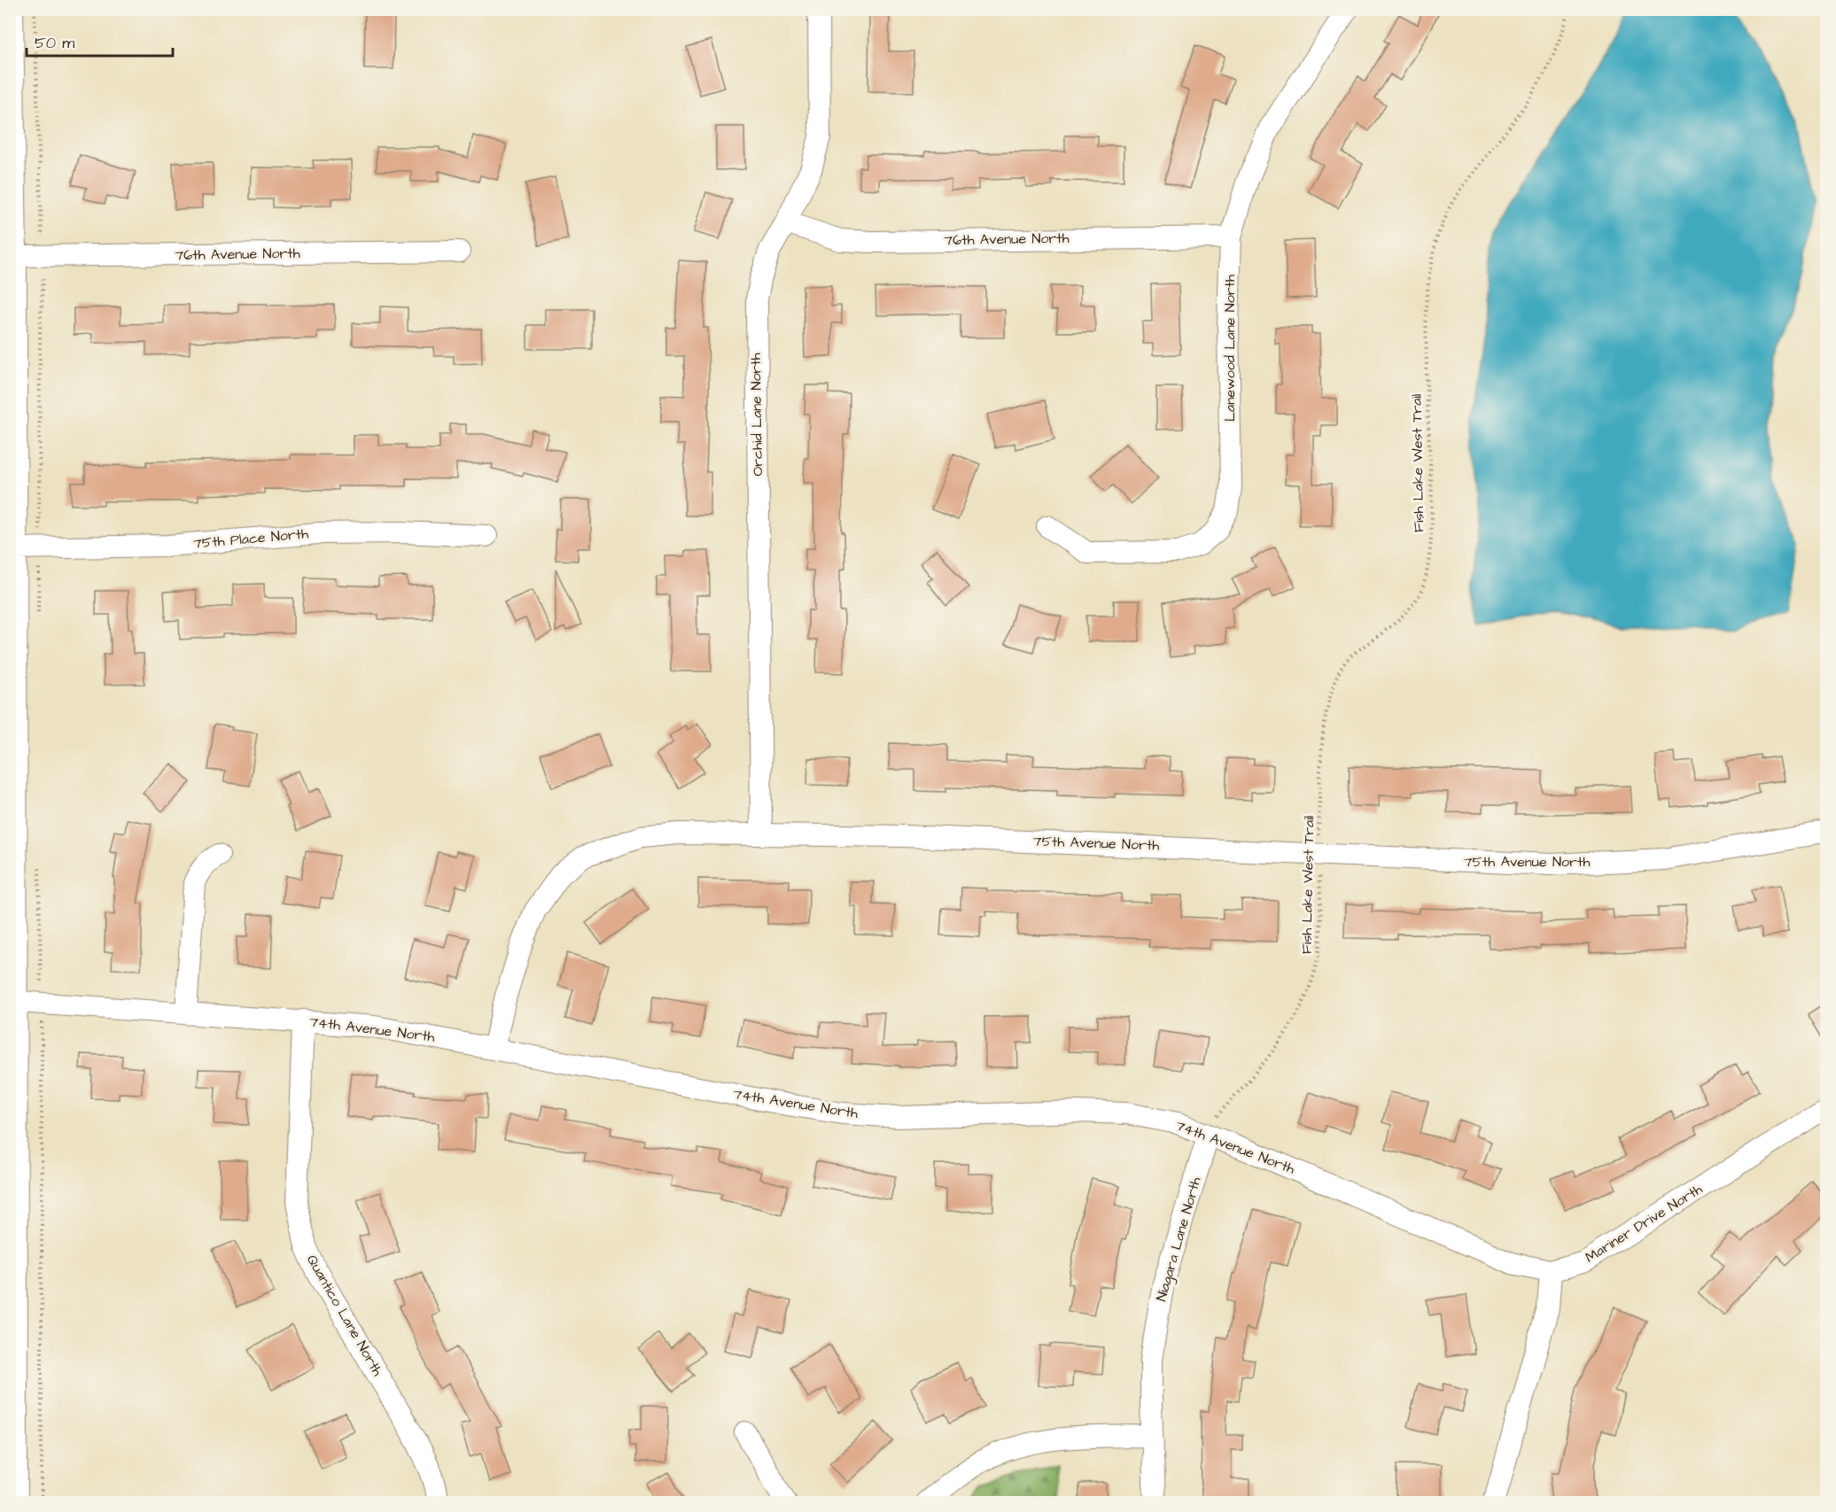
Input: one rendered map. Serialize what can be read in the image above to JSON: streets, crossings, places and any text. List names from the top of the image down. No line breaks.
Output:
{"streets":{"street":["76th Avenue North","Lanewood Lane North","Orchid Lane North","75th Place North","75th Avenue North","74th Avenue North","Mariner Drive North","Niagara Lane North","Quantico Lane North"],"path":["Fish Lake West Trail"]},"crossings":[["76th Avenue North","Lanewood Lane North"],["76th Avenue North","Orchid Lane North"],["Orchid Lane North","75th Avenue North"],["Fish Lake West Trail","75th Avenue North"],["Fish Lake West Trail","74th Avenue North"],["Fish Lake West Trail","Niagara Lane North"],["75th Avenue North","74th Avenue North"],["74th Avenue North","Mariner Drive North"],["74th Avenue North","Niagara Lane North"],["74th Avenue North","Quantico Lane North"]],"scale_bar":"50 m"}
